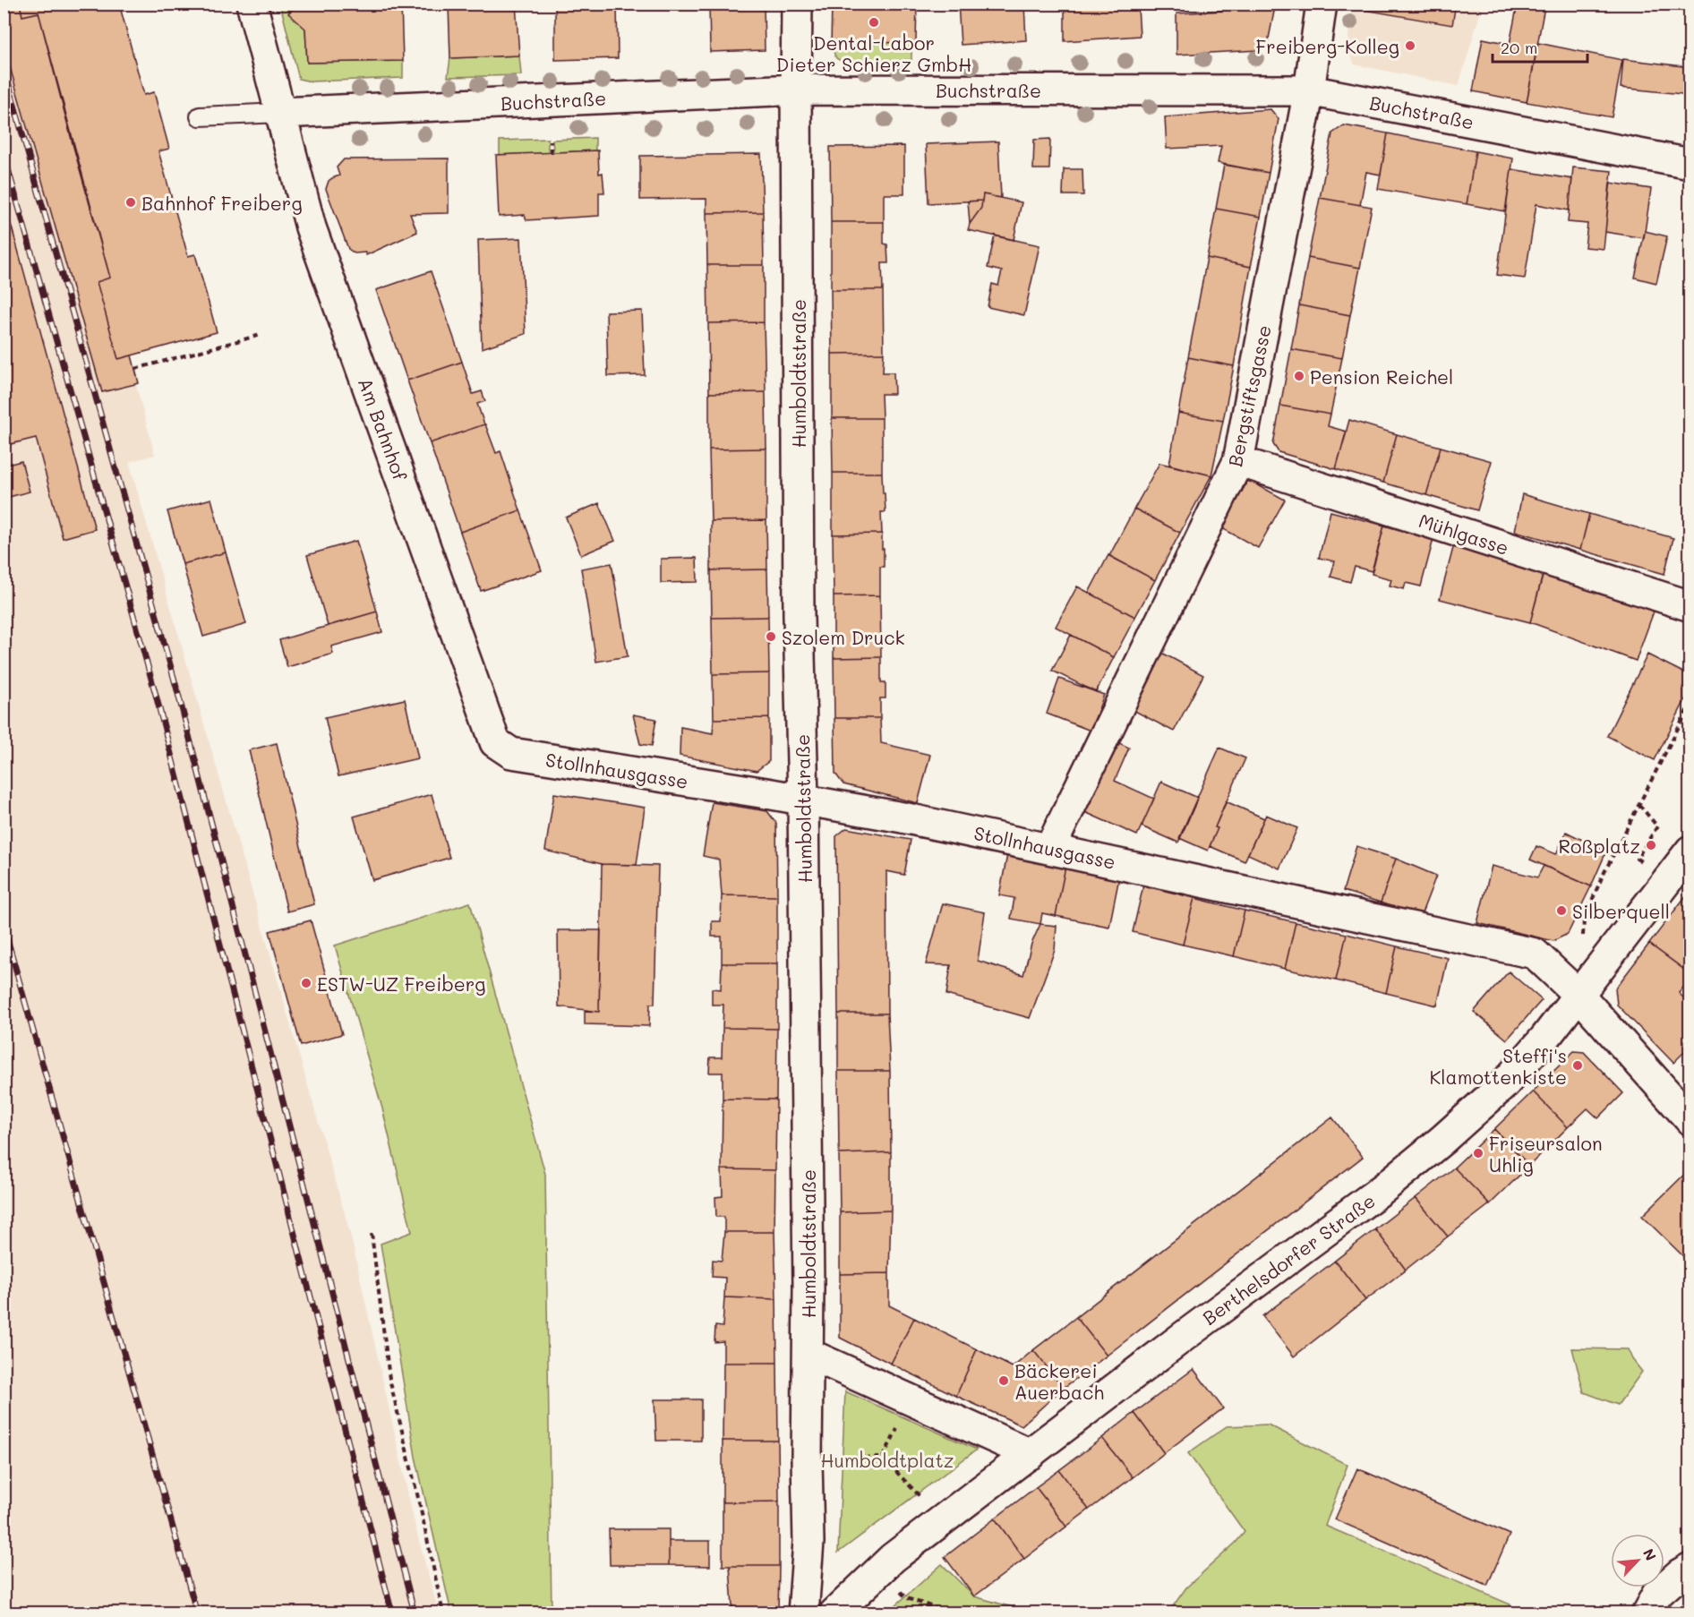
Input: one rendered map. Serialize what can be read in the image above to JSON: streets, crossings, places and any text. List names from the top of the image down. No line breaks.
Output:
{"streets":{"street":["Buchstraße","Humboldtstraße","Bergstiftsgasse","Am Bahnhof","Mühlgasse","Stollnhausgasse","Berthelsdorfer Straße"]},"crossings":[["Buchstraße","Humboldtstraße"],["Buchstraße","Bergstiftsgasse"],["Buchstraße","Am Bahnhof"],["Humboldtstraße","Stollnhausgasse"],["Bergstiftsgasse","Mühlgasse"],["Bergstiftsgasse","Stollnhausgasse"],["Am Bahnhof","Stollnhausgasse"],["Stollnhausgasse","Berthelsdorfer Straße"]],"parks":["Humboldtplatz"],"places":["Dental-Labor Dieter Schierz GmbH","Freiberg-Kolleg","Bahnhof Freiberg","Pension Reichel","Szolem Druck","Roßplatz","Silberquell","ESTW-UZ Freiberg","Steffi's Klamottenkiste","Friseursalon Uhlig","Bäckerei Auerbach"],"scale_bar":"20 m","north":"top right"}
